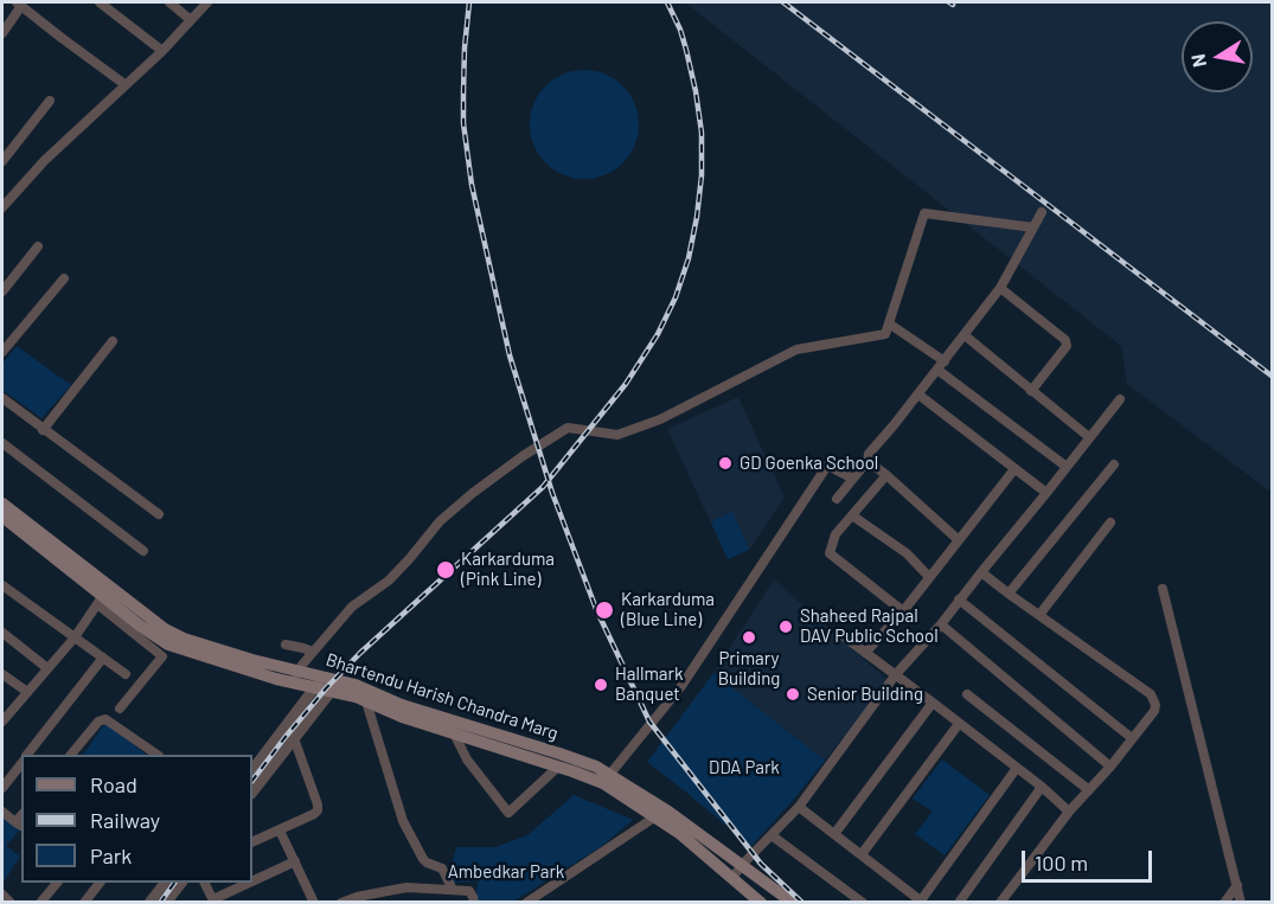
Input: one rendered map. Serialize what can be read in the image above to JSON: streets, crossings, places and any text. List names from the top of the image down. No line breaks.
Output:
{"streets":{"main road":["Bhartendu Harish Chandra Marg"]},"parks":["DDA Park","Ambedkar Park"],"places":["GD Goenka School","Karkarduma (Pink Line)","Karkarduma (Blue Line)","Shaheed Rajpal DAV Public School","Primary Building","Hallmark Banquet","Senior Building"],"legend":["Road","Railway","Park"],"scale_bar":"100 m","north":"left"}
